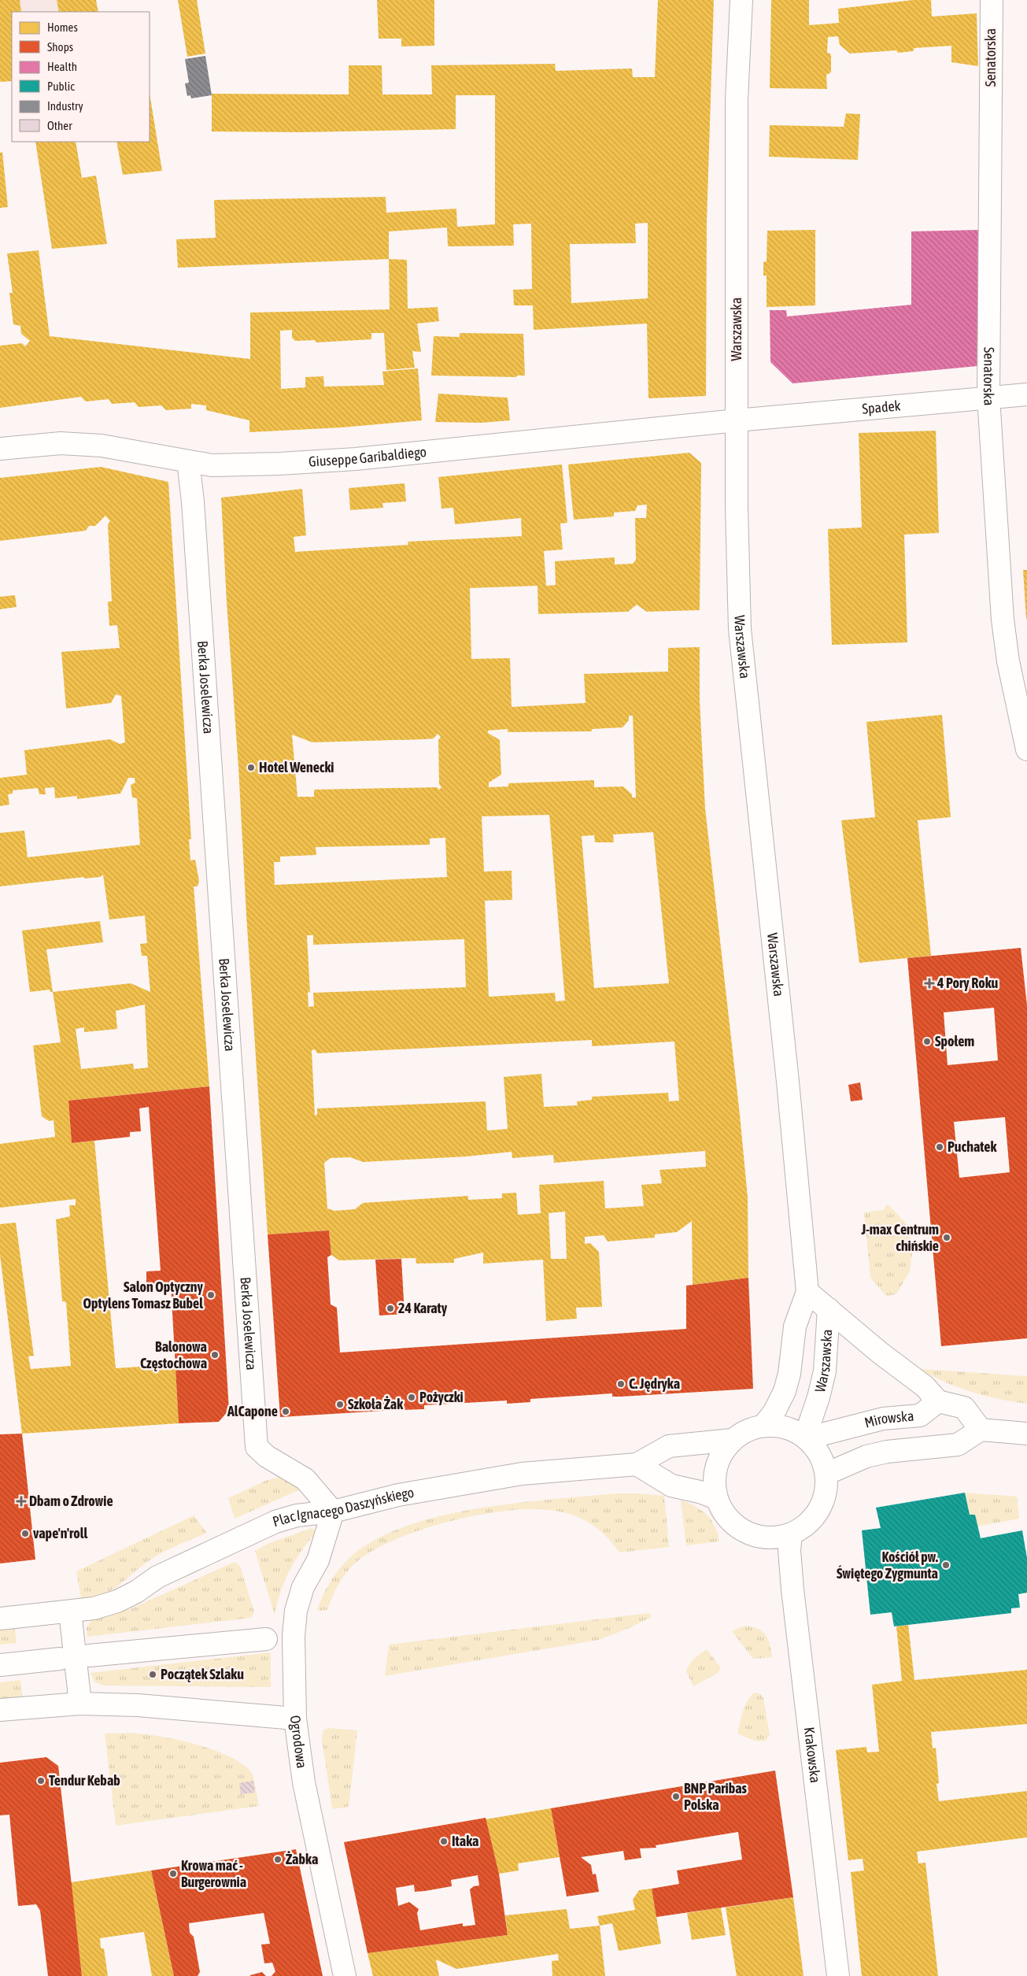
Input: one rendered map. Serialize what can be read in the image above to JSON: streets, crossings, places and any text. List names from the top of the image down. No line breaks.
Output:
{"streets":{"street":["Senatorska","Warszawska","Spadek","Giuseppe Garibaldiego","Berka Joselewicza","Mirowska","Plac Ignacego Daszyńskiego","Ogrodowa","Krakowska"]},"crossings":[["Senatorska","Spadek"],["Warszawska","Spadek"],["Warszawska","Giuseppe Garibaldiego"],["Warszawska","Mirowska"],["Warszawska","Plac Ignacego Daszyńskiego"],["Warszawska","Krakowska"],["Spadek","Giuseppe Garibaldiego"],["Giuseppe Garibaldiego","Berka Joselewicza"],["Berka Joselewicza","Plac Ignacego Daszyńskiego"],["Berka Joselewicza","Ogrodowa"],["Mirowska","Plac Ignacego Daszyńskiego"],["Mirowska","Krakowska"],["Plac Ignacego Daszyńskiego","Ogrodowa"],["Plac Ignacego Daszyńskiego","Krakowska"]],"places":{"other":["Hotel Wenecki","Społem","Puchatek","J-max Centrum chińskie","Salon Optyczny Optylens Tomasz Bubel","24 Karaty","Balonowa Częstochowa","C. Jędryka","Pożyczki","Szkoła Żak","AlCapone","vape'n'roll","Kościół pw. Świętego Zygmunta","Początek Szlaku","Tendur Kebab","BNP Paribas Polska","Itaka","Żabka","Krowa mać - Burgerownia"],"health":["4 Pory Roku","Dbam o Zdrowie"]},"legend":["Homes","Shops","Health","Public","Industry","Other"]}
